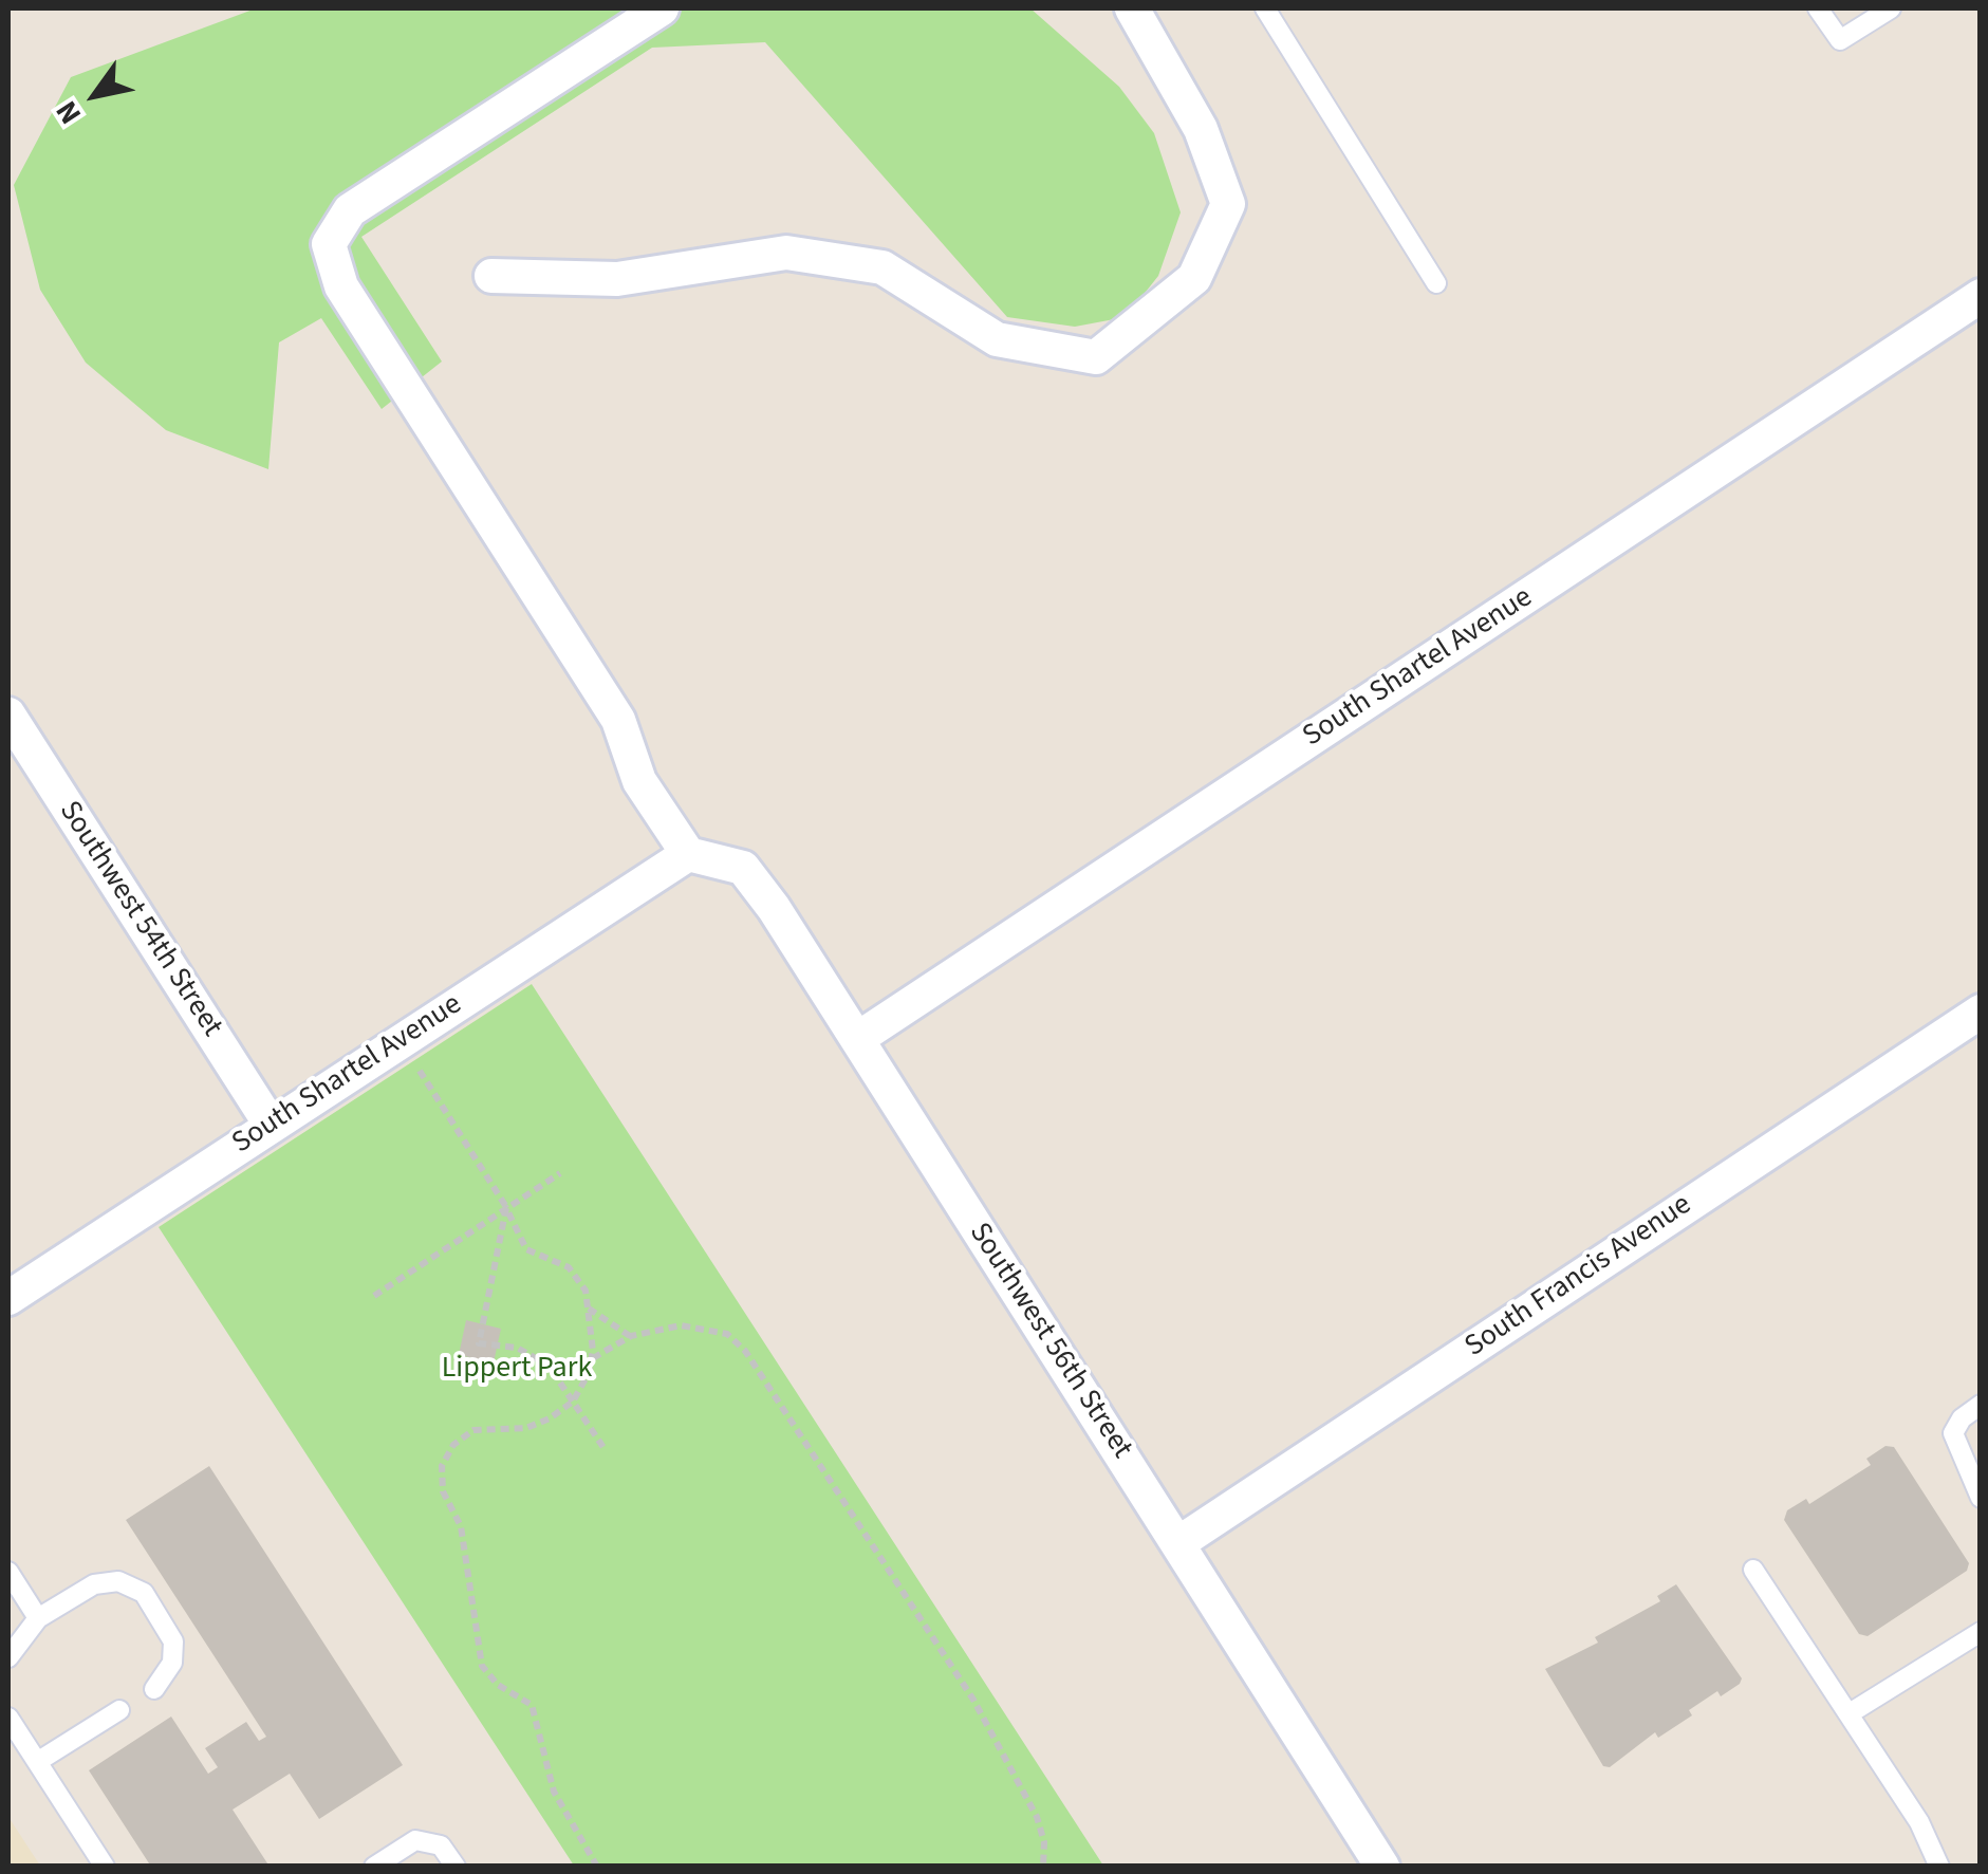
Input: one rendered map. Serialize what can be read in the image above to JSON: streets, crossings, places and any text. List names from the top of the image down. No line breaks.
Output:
{"streets":{"street":["South Shartel Avenue","Southwest 54th Street","South Francis Avenue","Southwest 56th Street"]},"crossings":[["South Shartel Avenue","Southwest 54th Street"],["South Shartel Avenue","Southwest 56th Street"],["South Francis Avenue","Southwest 56th Street"]],"parks":["Lippert Park"],"north":"bottom left"}
